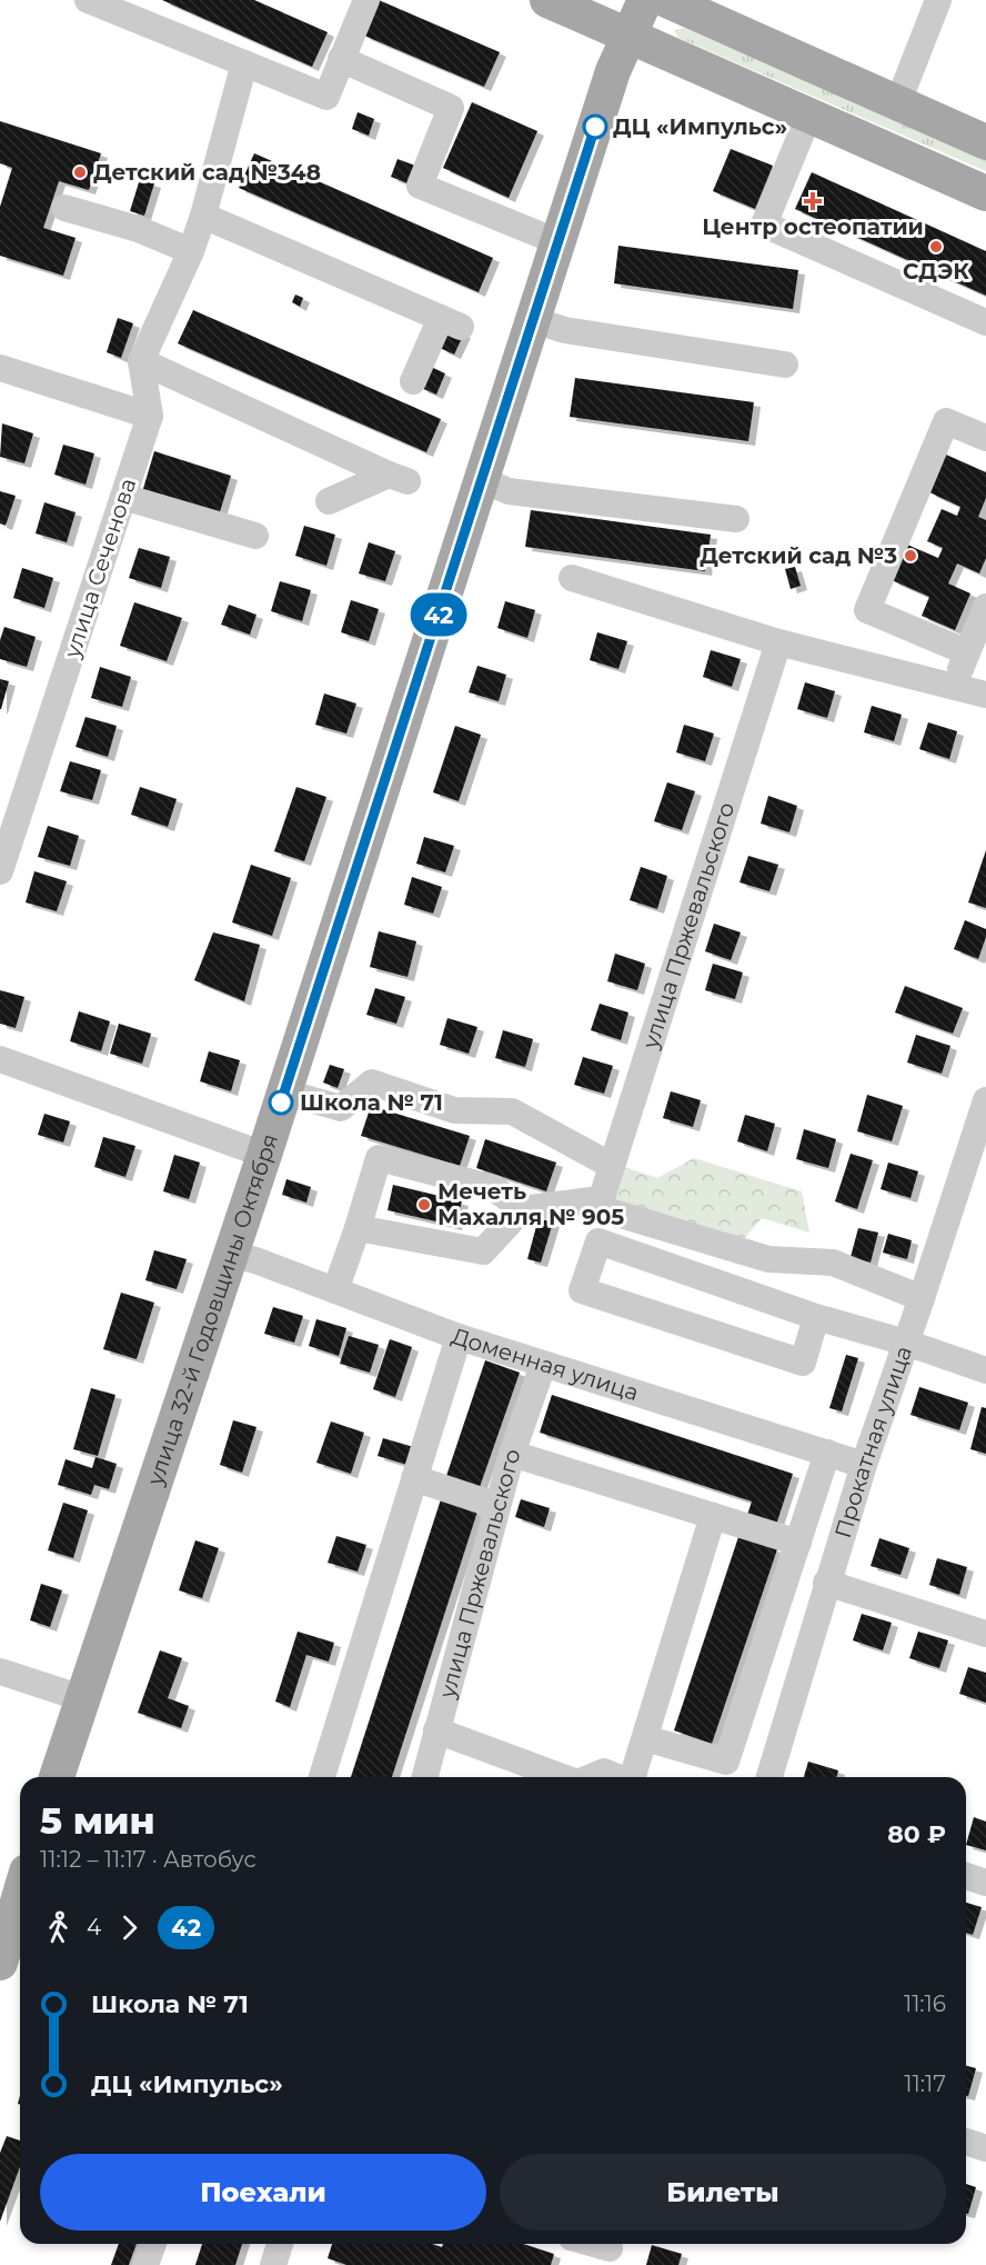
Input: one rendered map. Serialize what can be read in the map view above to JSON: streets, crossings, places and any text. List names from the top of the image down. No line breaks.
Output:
{"streets":{"main road":["улица 32-й Годовщины Октября"],"street":["улица Сеченова","улица Пржевальского","Доменная улица","Прокатная улица"]},"crossings":[["улица Пржевальского","Доменная улица"],["улица 32-й Годовщины Октября","Доменная улица"],["Доменная улица","Прокатная улица"]],"places":{"other":["ДЦ «Импульс»","Детский сад №348","СДЭК","Детский сад №3","Школа № 71","Мечеть Махалля № 905"],"health":["Центр остеопатии"]},"lines":["bus line 42"],"page":{"on_map":"42","heading":["5 мин","11:12 – 11:17 · Автобус","80 ₽"],"legs":["4","42"],"list":[{"name":"Школа № 71","value":"11:16"},{"name":"ДЦ «Импульс»","value":"11:17"}],"buttons":["Поехали","Билеты"]}}
